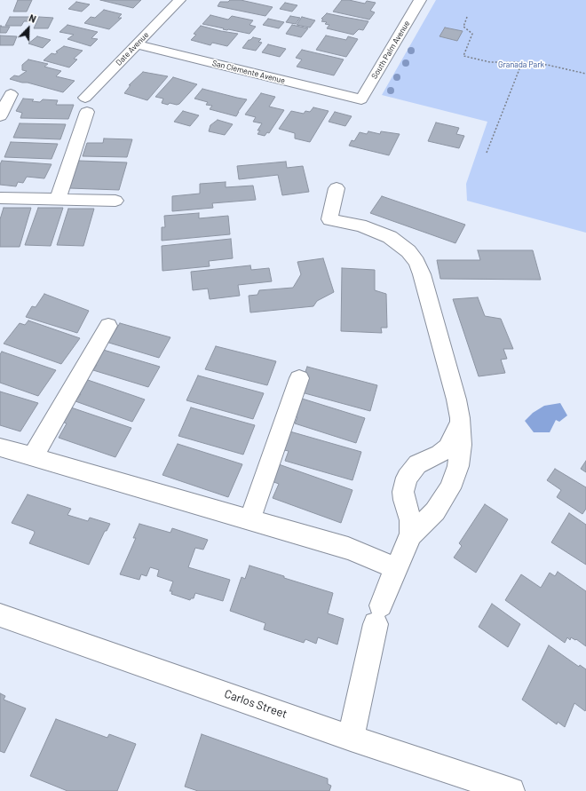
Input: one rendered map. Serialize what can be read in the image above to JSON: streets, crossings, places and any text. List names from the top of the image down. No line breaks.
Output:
{"streets":{"street":["Date Avenue","South Palm Avenue","San Clemente Avenue","Carlos Street"]},"crossings":[["Date Avenue","San Clemente Avenue"],["South Palm Avenue","San Clemente Avenue"]],"parks":["Granada Park"],"north":"top right"}
